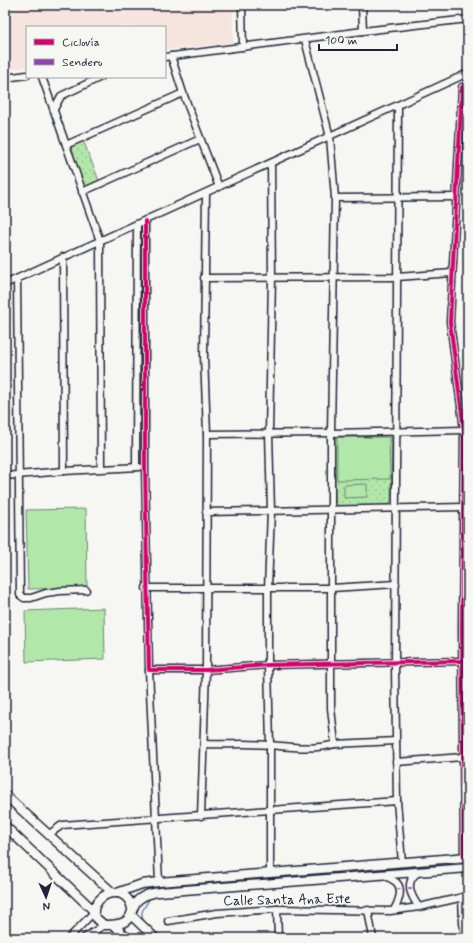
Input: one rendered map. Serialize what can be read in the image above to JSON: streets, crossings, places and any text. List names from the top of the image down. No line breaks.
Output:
{"streets":{"street":["Calle Santa Ana Este"]},"legend":["Ciclovía","Sendero"],"scale_bar":"100 m","north":"bottom"}
